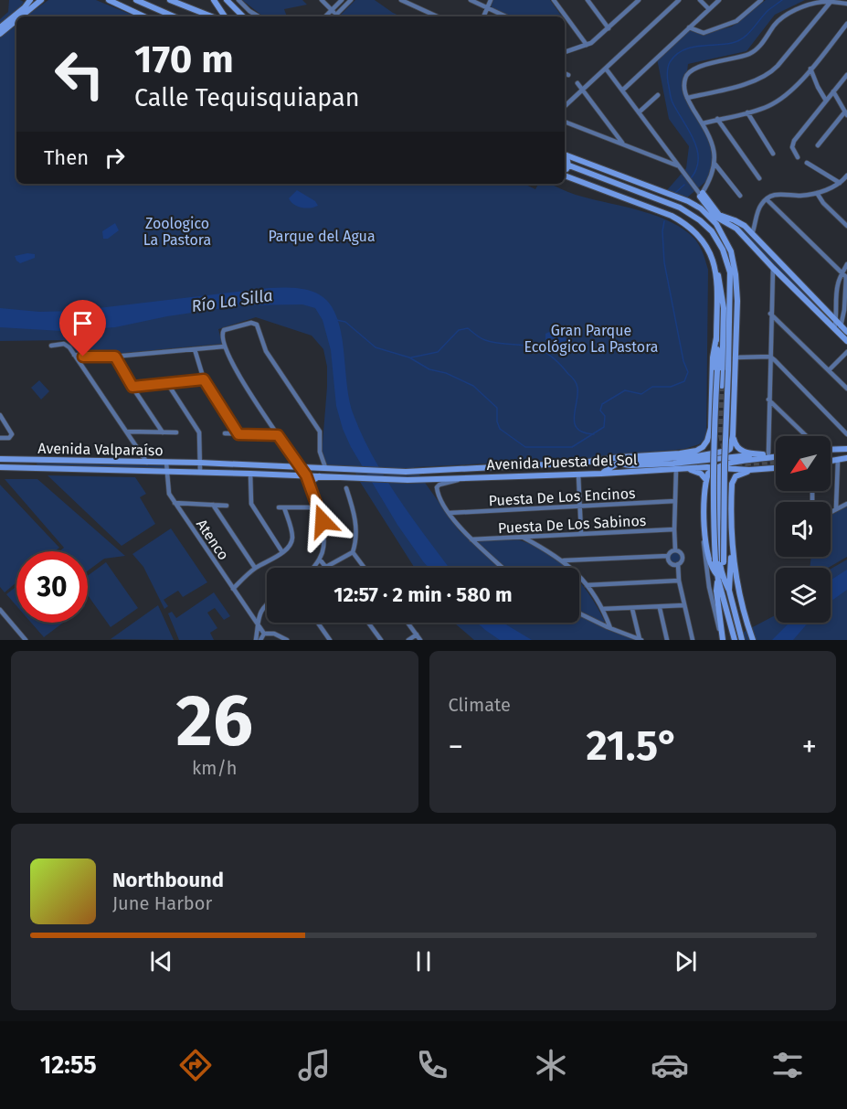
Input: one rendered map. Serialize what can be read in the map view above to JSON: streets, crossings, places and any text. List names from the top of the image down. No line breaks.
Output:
{"streets":{"main road":["Avenida Valparaíso","Avenida Puesta del Sol"],"street":["Puesta De Los Encinos","Puesta De Los Sabinos","Atenco"]},"crossings":[["Avenida Valparaíso","Avenida Puesta del Sol"],["Avenida Valparaíso","Atenco"]],"water":["Río La Silla"],"parks":["Zoologico La Pastora","Parque del Agua","Gran Parque Ecológico La Pastora"],"north":"bottom left","page":{"turn":["170 m","Calle Tequisquiapan"],"then":"Then","limit":"30","trip":"12:57 · 2 min · 580 m","tile":[["26","km/h"],"Climate"],"heat":["−","21.5°","+"],"song":["Northbound","June Harbor"],"tabs":"12:55"}}
